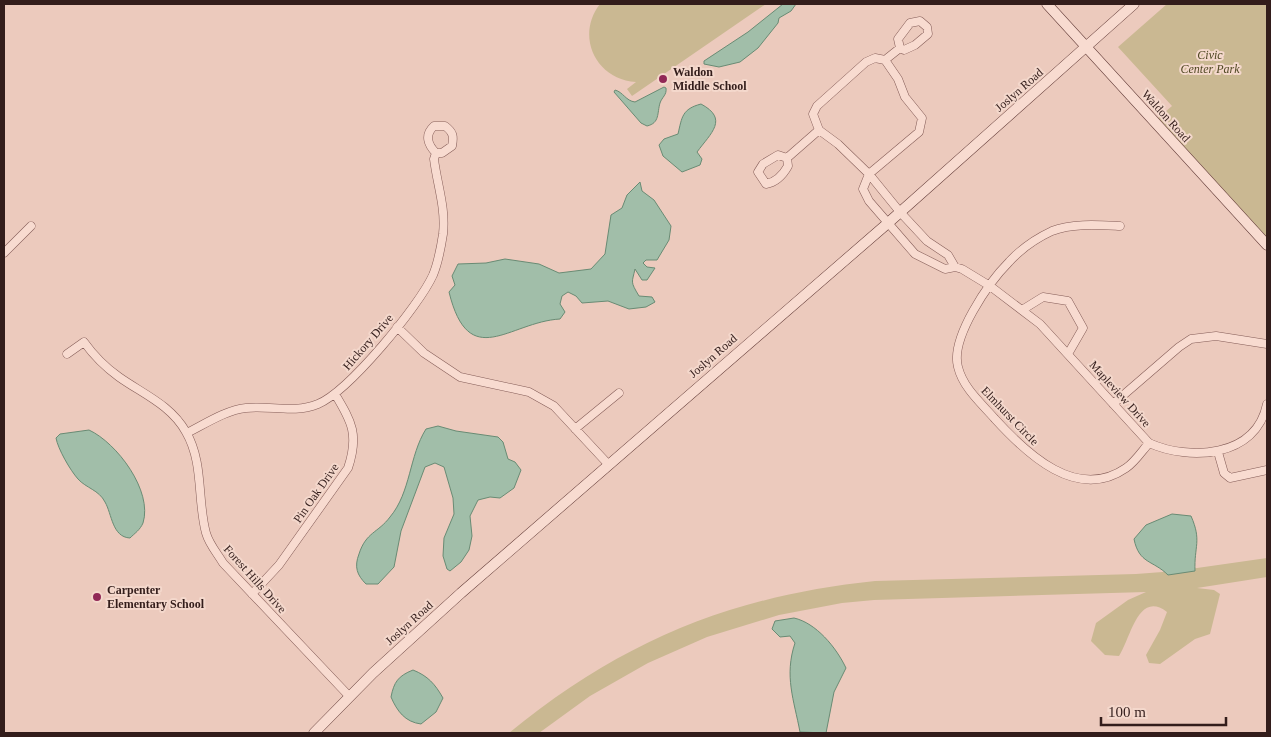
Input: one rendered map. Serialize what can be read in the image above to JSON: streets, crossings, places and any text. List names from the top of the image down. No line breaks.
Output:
{"streets":{"street":["Joslyn Road","Waldon Road","Hickory Drive","Mapleview Drive","Elmhurst Circle","Pin Oak Drive","Forest Hills Drive"]},"crossings":[["Joslyn Road","Waldon Road"],["Joslyn Road","Mapleview Drive"],["Joslyn Road","Forest Hills Drive"],["Hickory Drive","Pin Oak Drive"],["Hickory Drive","Forest Hills Drive"],["Mapleview Drive","Elmhurst Circle"],["Pin Oak Drive","Forest Hills Drive"]],"parks":["Civic Center Park"],"places":["Waldon Middle School","Carpenter Elementary School"],"scale_bar":"100 m"}
